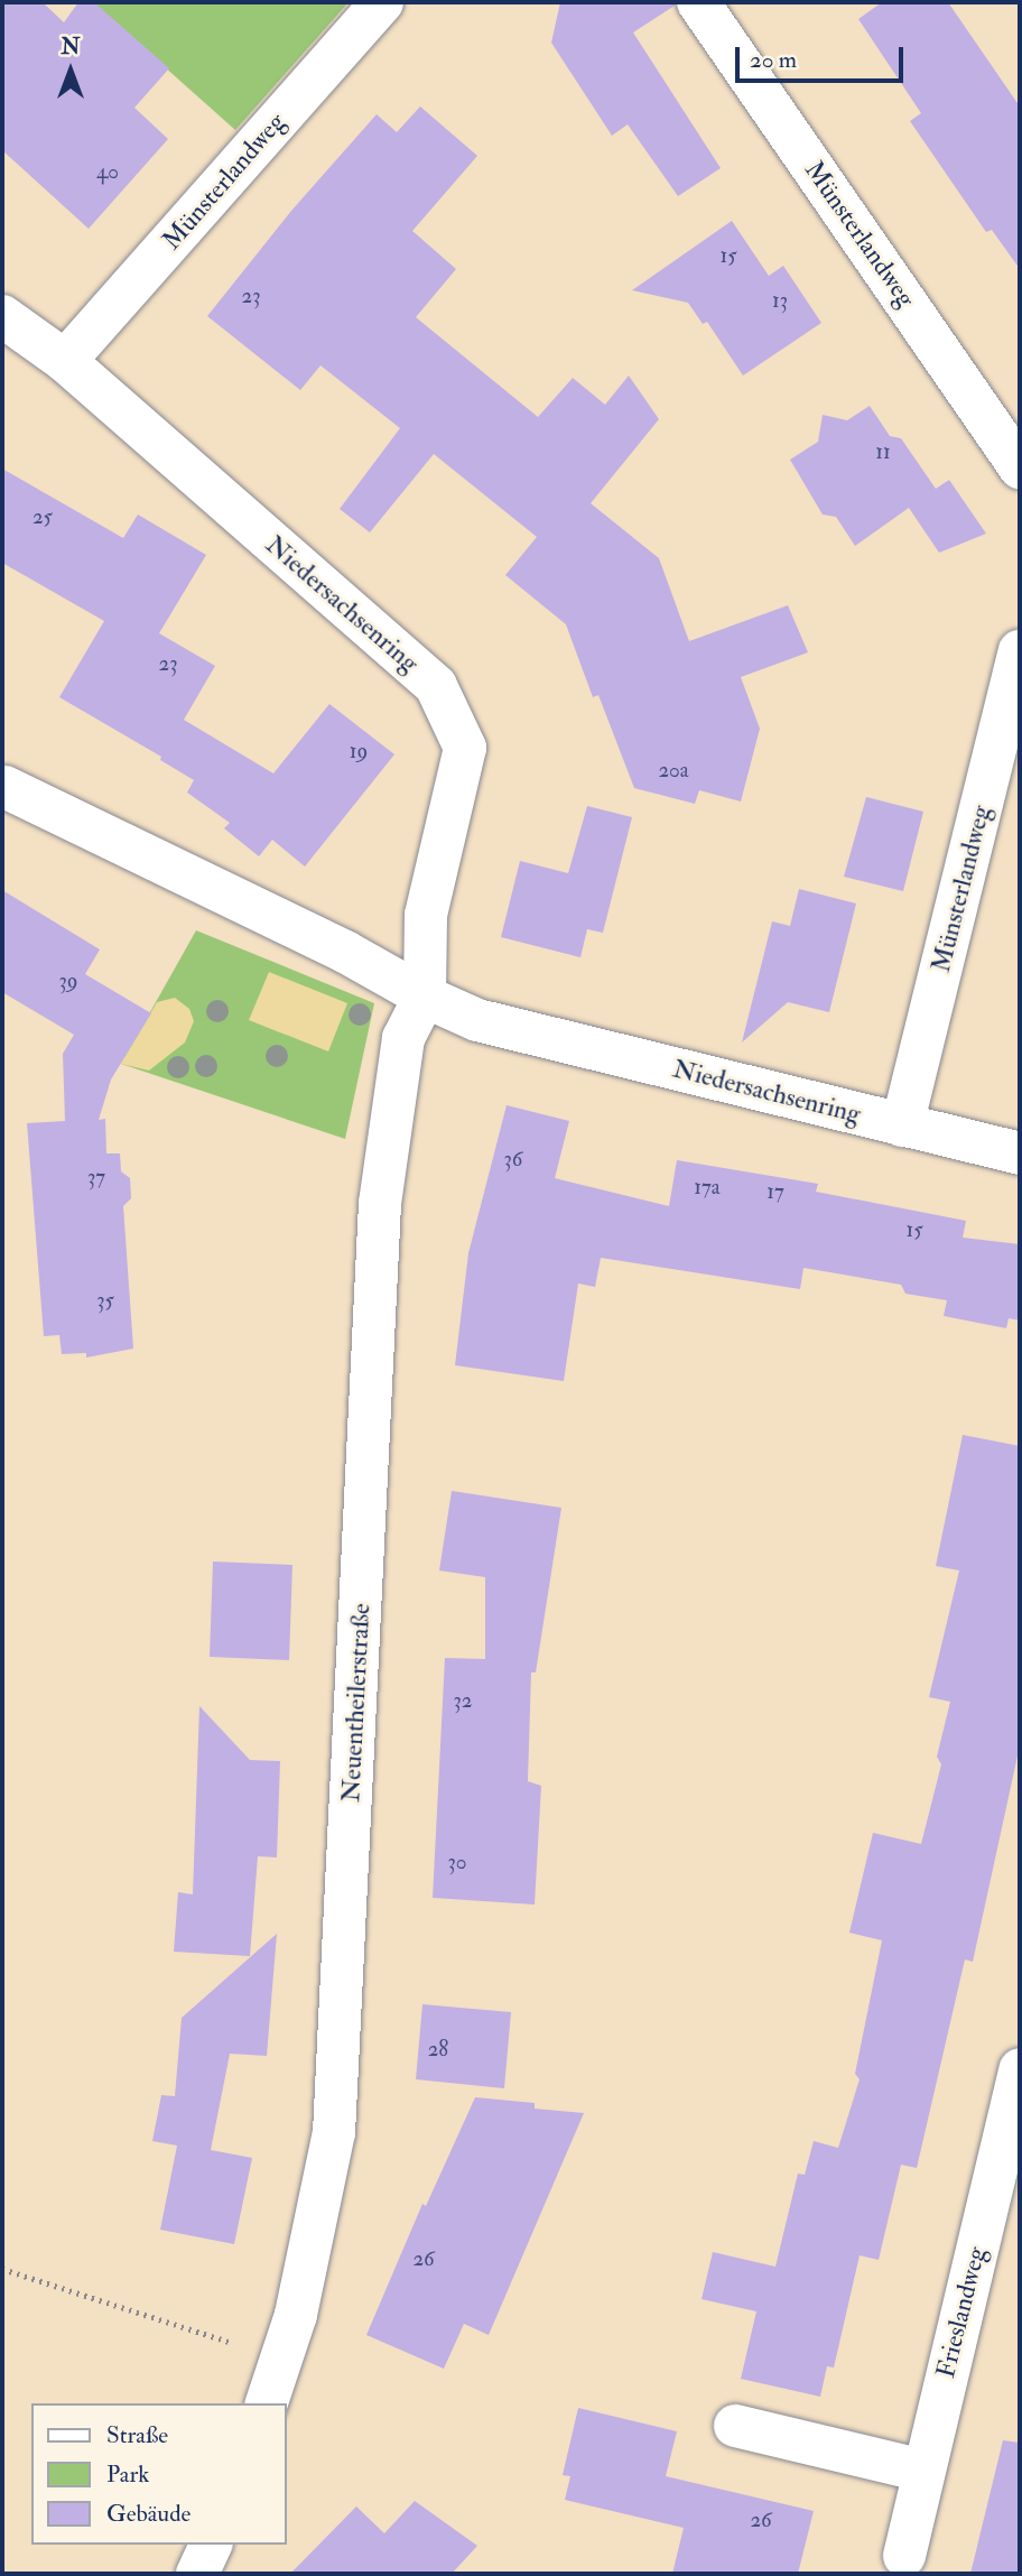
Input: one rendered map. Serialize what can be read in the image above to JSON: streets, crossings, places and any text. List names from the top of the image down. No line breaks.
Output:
{"streets":{"street":["Münsterlandweg","Niedersachsenring","Neuentheilerstraße","Frieslandweg"]},"crossings":[["Münsterlandweg","Niedersachsenring"],["Niedersachsenring","Neuentheilerstraße"]],"house_numbers":["40","15","23","13","11","25","23","19","20a","39","36","37","17a","17","15","35","32","30","28","26","26"],"legend":["Straße","Park","Gebäude"],"scale_bar":"20 m","north":"top"}
